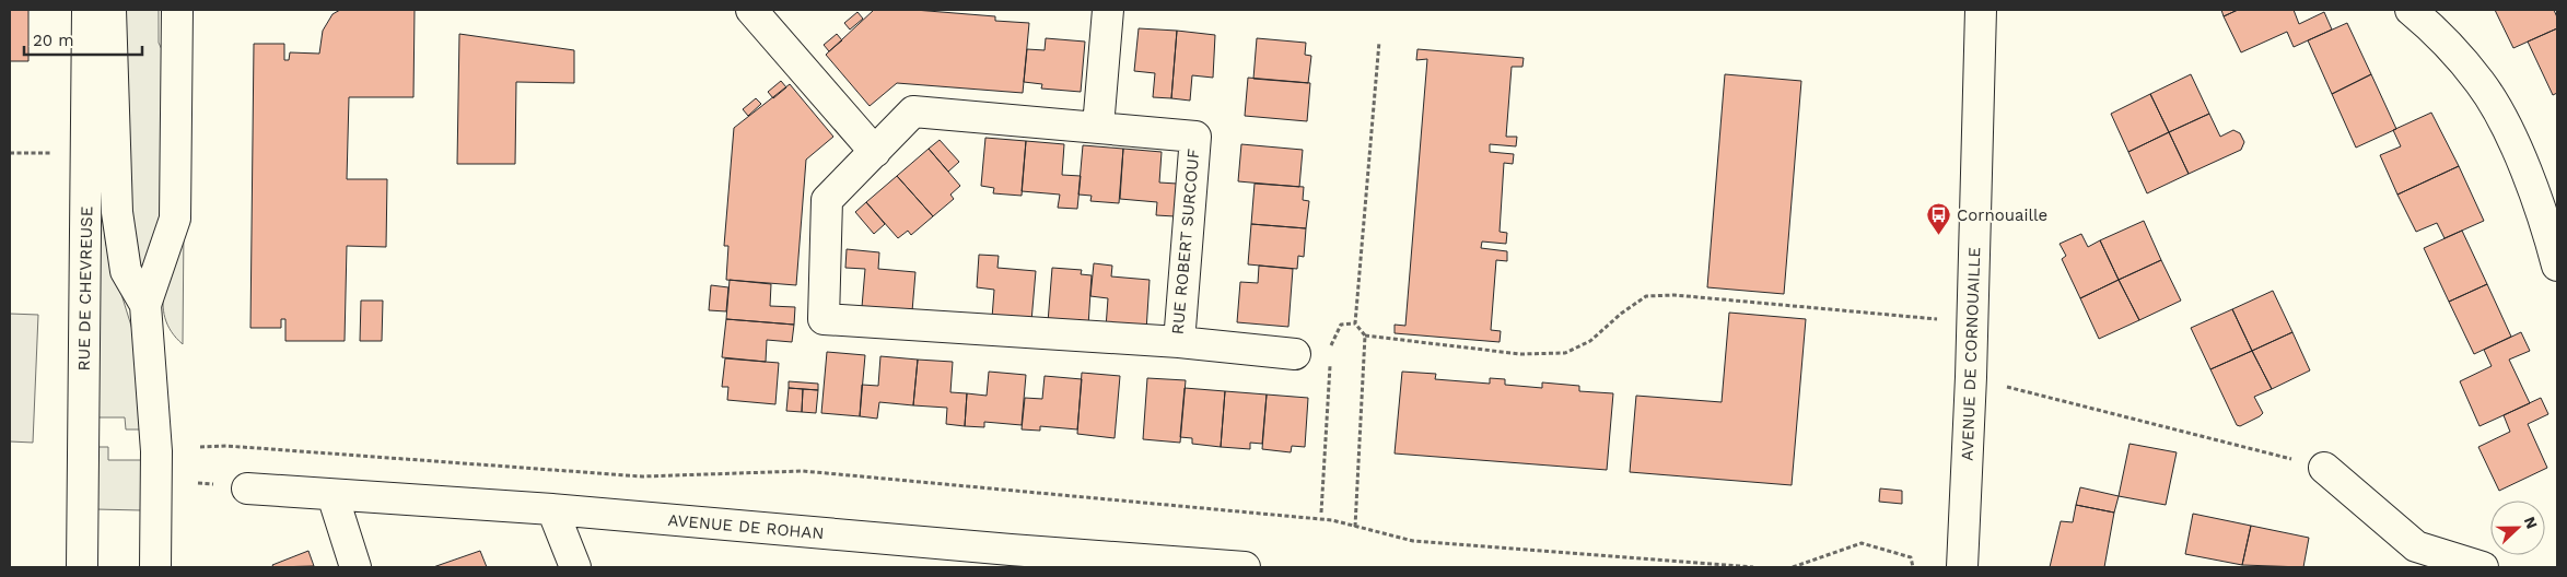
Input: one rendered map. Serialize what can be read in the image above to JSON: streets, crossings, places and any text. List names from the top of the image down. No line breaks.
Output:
{"streets":{"street":["RUE ROBERT SURCOUF","RUE DE CHEVREUSE","AVENUE DE CORNOUAILLE","AVENUE DE ROHAN"]},"places":{"bus stop":["Cornouaille"]},"scale_bar":"20 m","north":"right"}
